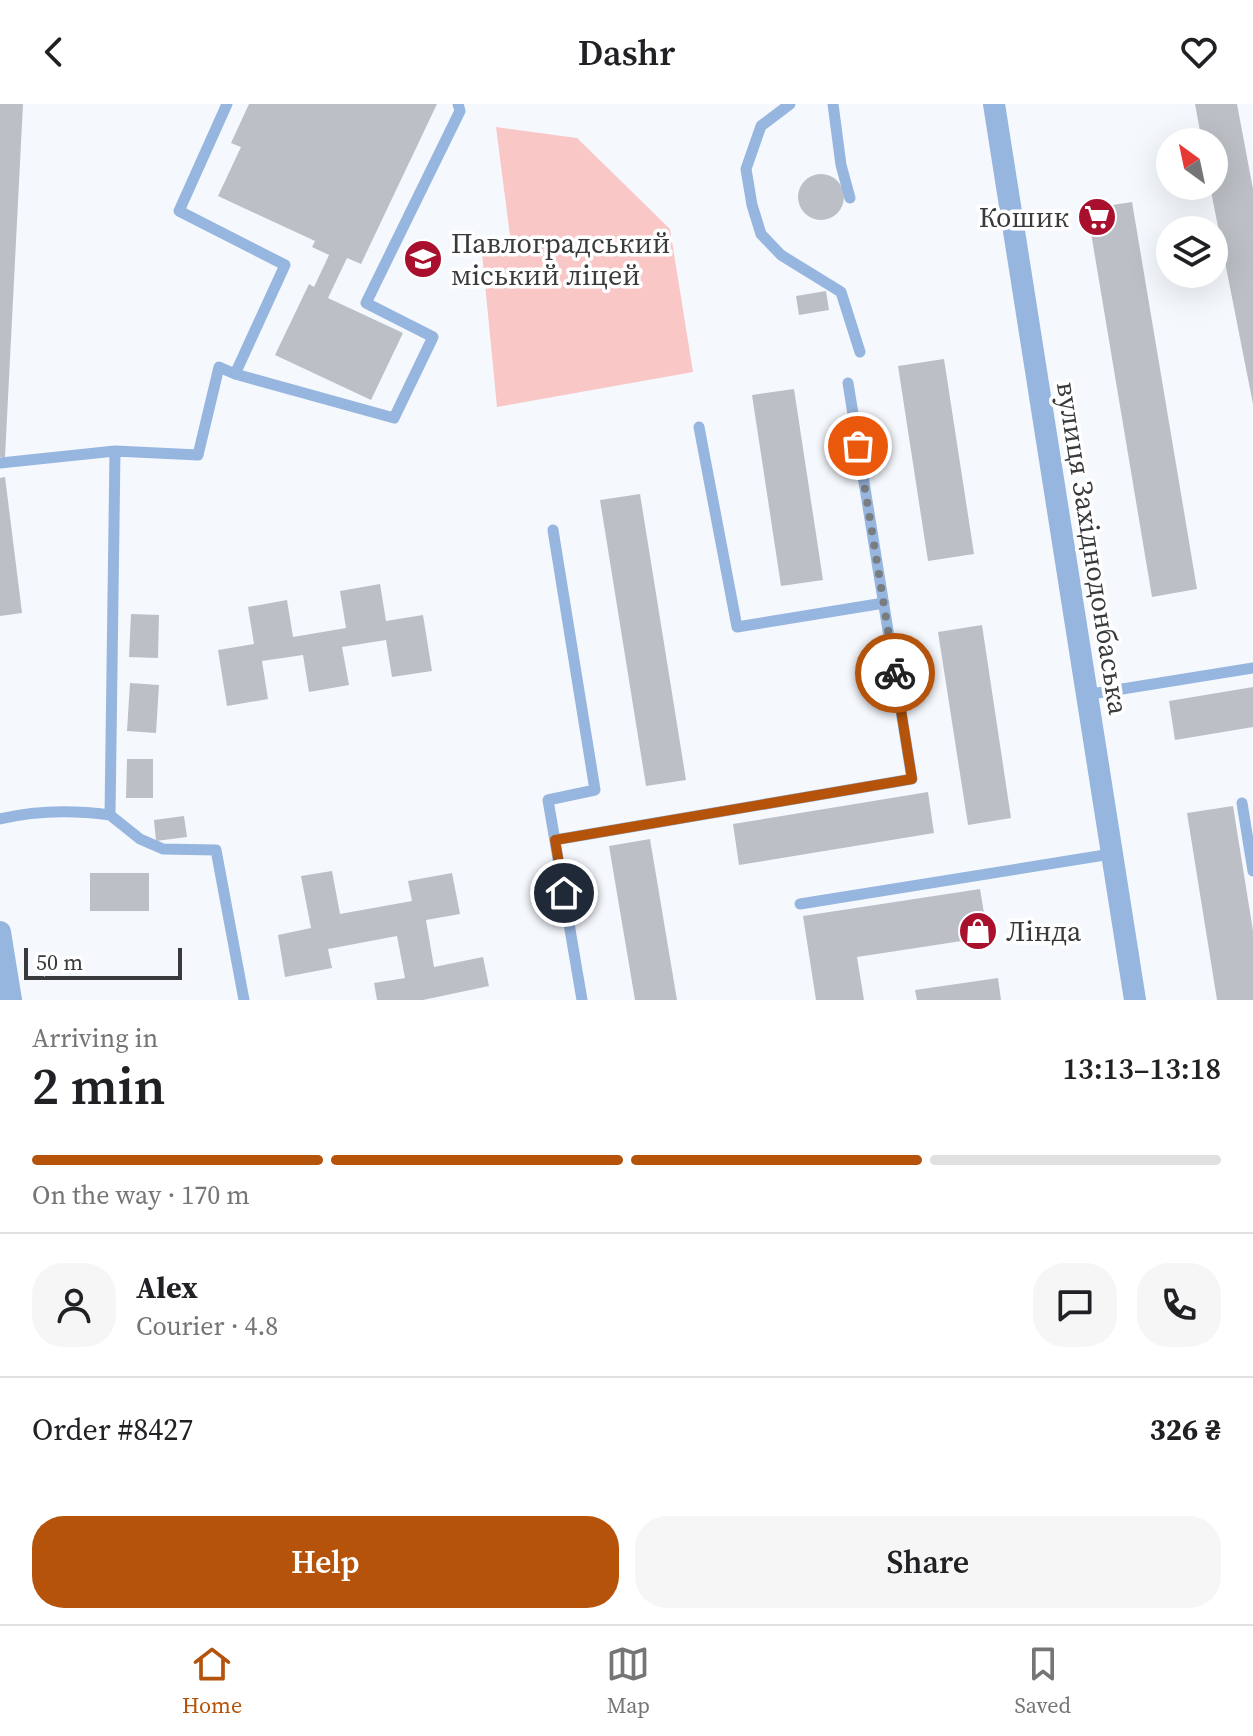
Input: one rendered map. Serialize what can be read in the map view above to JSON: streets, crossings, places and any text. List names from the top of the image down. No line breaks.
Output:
{"streets":{"street":["вулиця Західнодонбаська"]},"places":{"supermarket":["Кошик"],"school or university":["Павлоградський міський ліцей"],"shop":["Лінда"]},"scale_bar":"50 m","north":"top left","page":{"header":"Dashr","scale":"50 m","heading":["2 min","Arriving in","13:13–13:18"],"panel":["Alex","Courier · 4.8","Order #8427","326 ₴"],"bar":"On the way · 170 m","buttons":["Help","Share"],"tabs":["Home","Map","Saved"]}}
